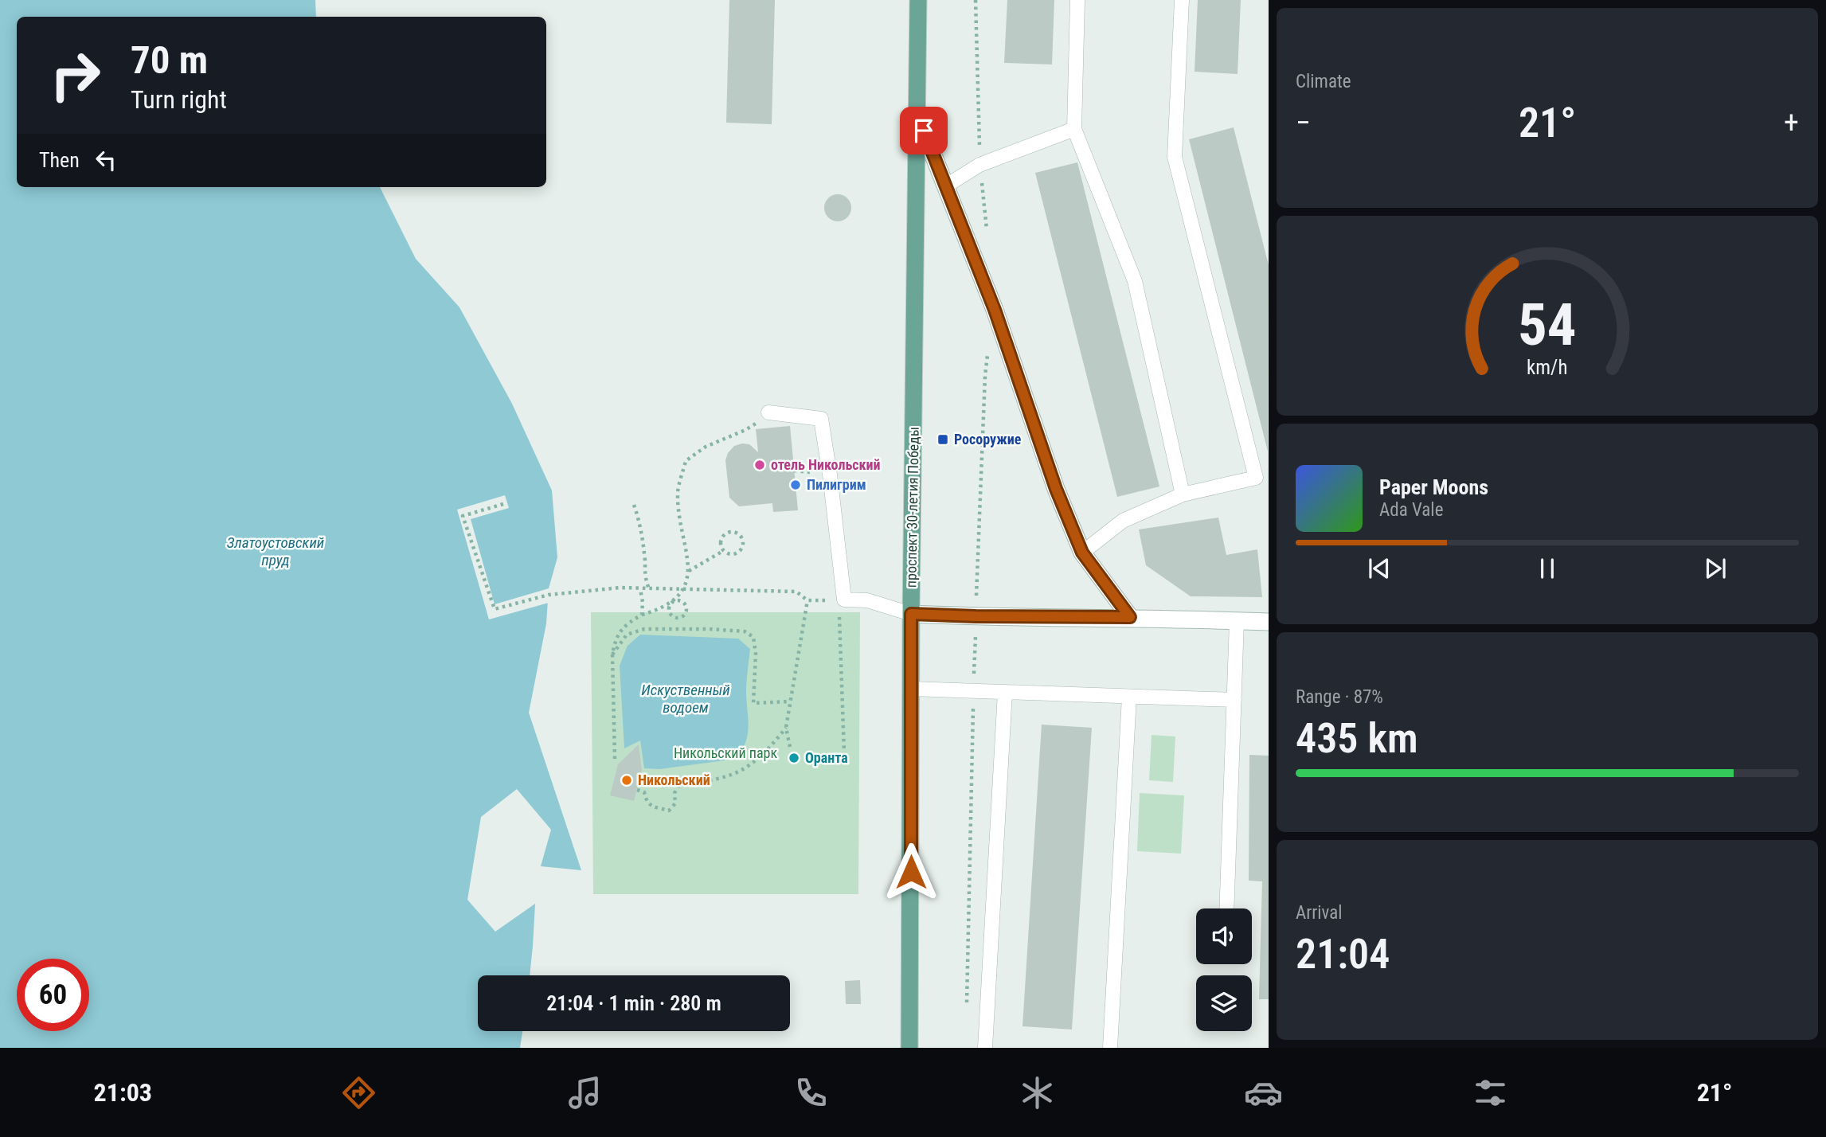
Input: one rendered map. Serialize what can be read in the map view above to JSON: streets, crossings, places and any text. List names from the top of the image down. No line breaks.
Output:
{"streets":{"main road":["проспект 30-летия Победы"]},"water":["Златоустовский пруд","Искуственный водоем"],"parks":["Никольский парк"],"places":{"transit":["Росоружие"],"other":["отель Никольский","Пилигрим","Оранта","Никольский"]},"page":{"tile":["Climate",["Range · 87%","435 km"],["Arrival","21:04"]],"turn":["70 m","Turn right"],"heat":["−","21°","+"],"then":"Then","song":["Paper Moons","Ada Vale"],"limit":"60","trip":"21:04 · 1 min · 280 m","tabs":["21:03","21°"],"gauge":["54","km/h"]}}
